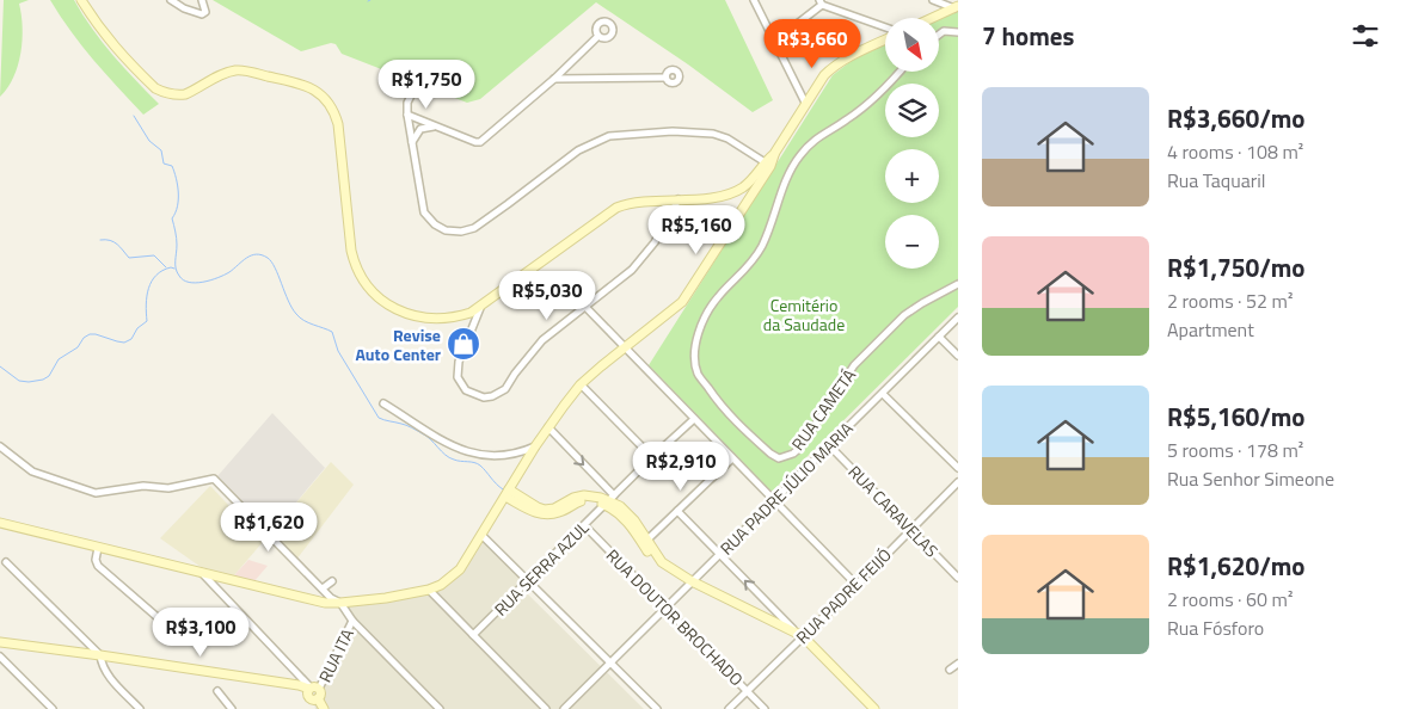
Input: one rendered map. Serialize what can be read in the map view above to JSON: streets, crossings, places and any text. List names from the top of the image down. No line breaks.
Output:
{"streets":{"street":["RUA CAMETÁ","RUA PADRE JÚLIO MARIA","RUA CARAVELAS","RUA SERRA AZUL","RUA PADRE FEIJÓ","RUA DOUTOR BROCHADO","RUA ITA"]},"crossings":[["RUA PADRE JÚLIO MARIA","RUA CARAVELAS"],["RUA PADRE JÚLIO MARIA","RUA DOUTOR BROCHADO"],["RUA CARAVELAS","RUA PADRE FEIJÓ"],["RUA SERRA AZUL","RUA DOUTOR BROCHADO"],["RUA PADRE FEIJÓ","RUA DOUTOR BROCHADO"]],"parks":["Cemitério da Saudade"],"places":{"shop":["Revise Auto Center"]},"north":"bottom right","page":{"heading":"7 homes","map_buttons":["+","−"],"price":["R$3,660","R$1,750","R$5,160","R$5,030","R$2,910","R$1,620","R$3,100"],"list":[{"name":"R$3,660/mo","note":"4 rooms · 108 m² · Rua Taquaril"},{"name":"R$1,750/mo","note":"2 rooms · 52 m² · Apartment"},{"name":"R$5,160/mo","note":"5 rooms · 178 m² · Rua Senhor Simeone"},{"name":"R$1,620/mo","note":"2 rooms · 60 m² · Rua Fósforo"}]}}
